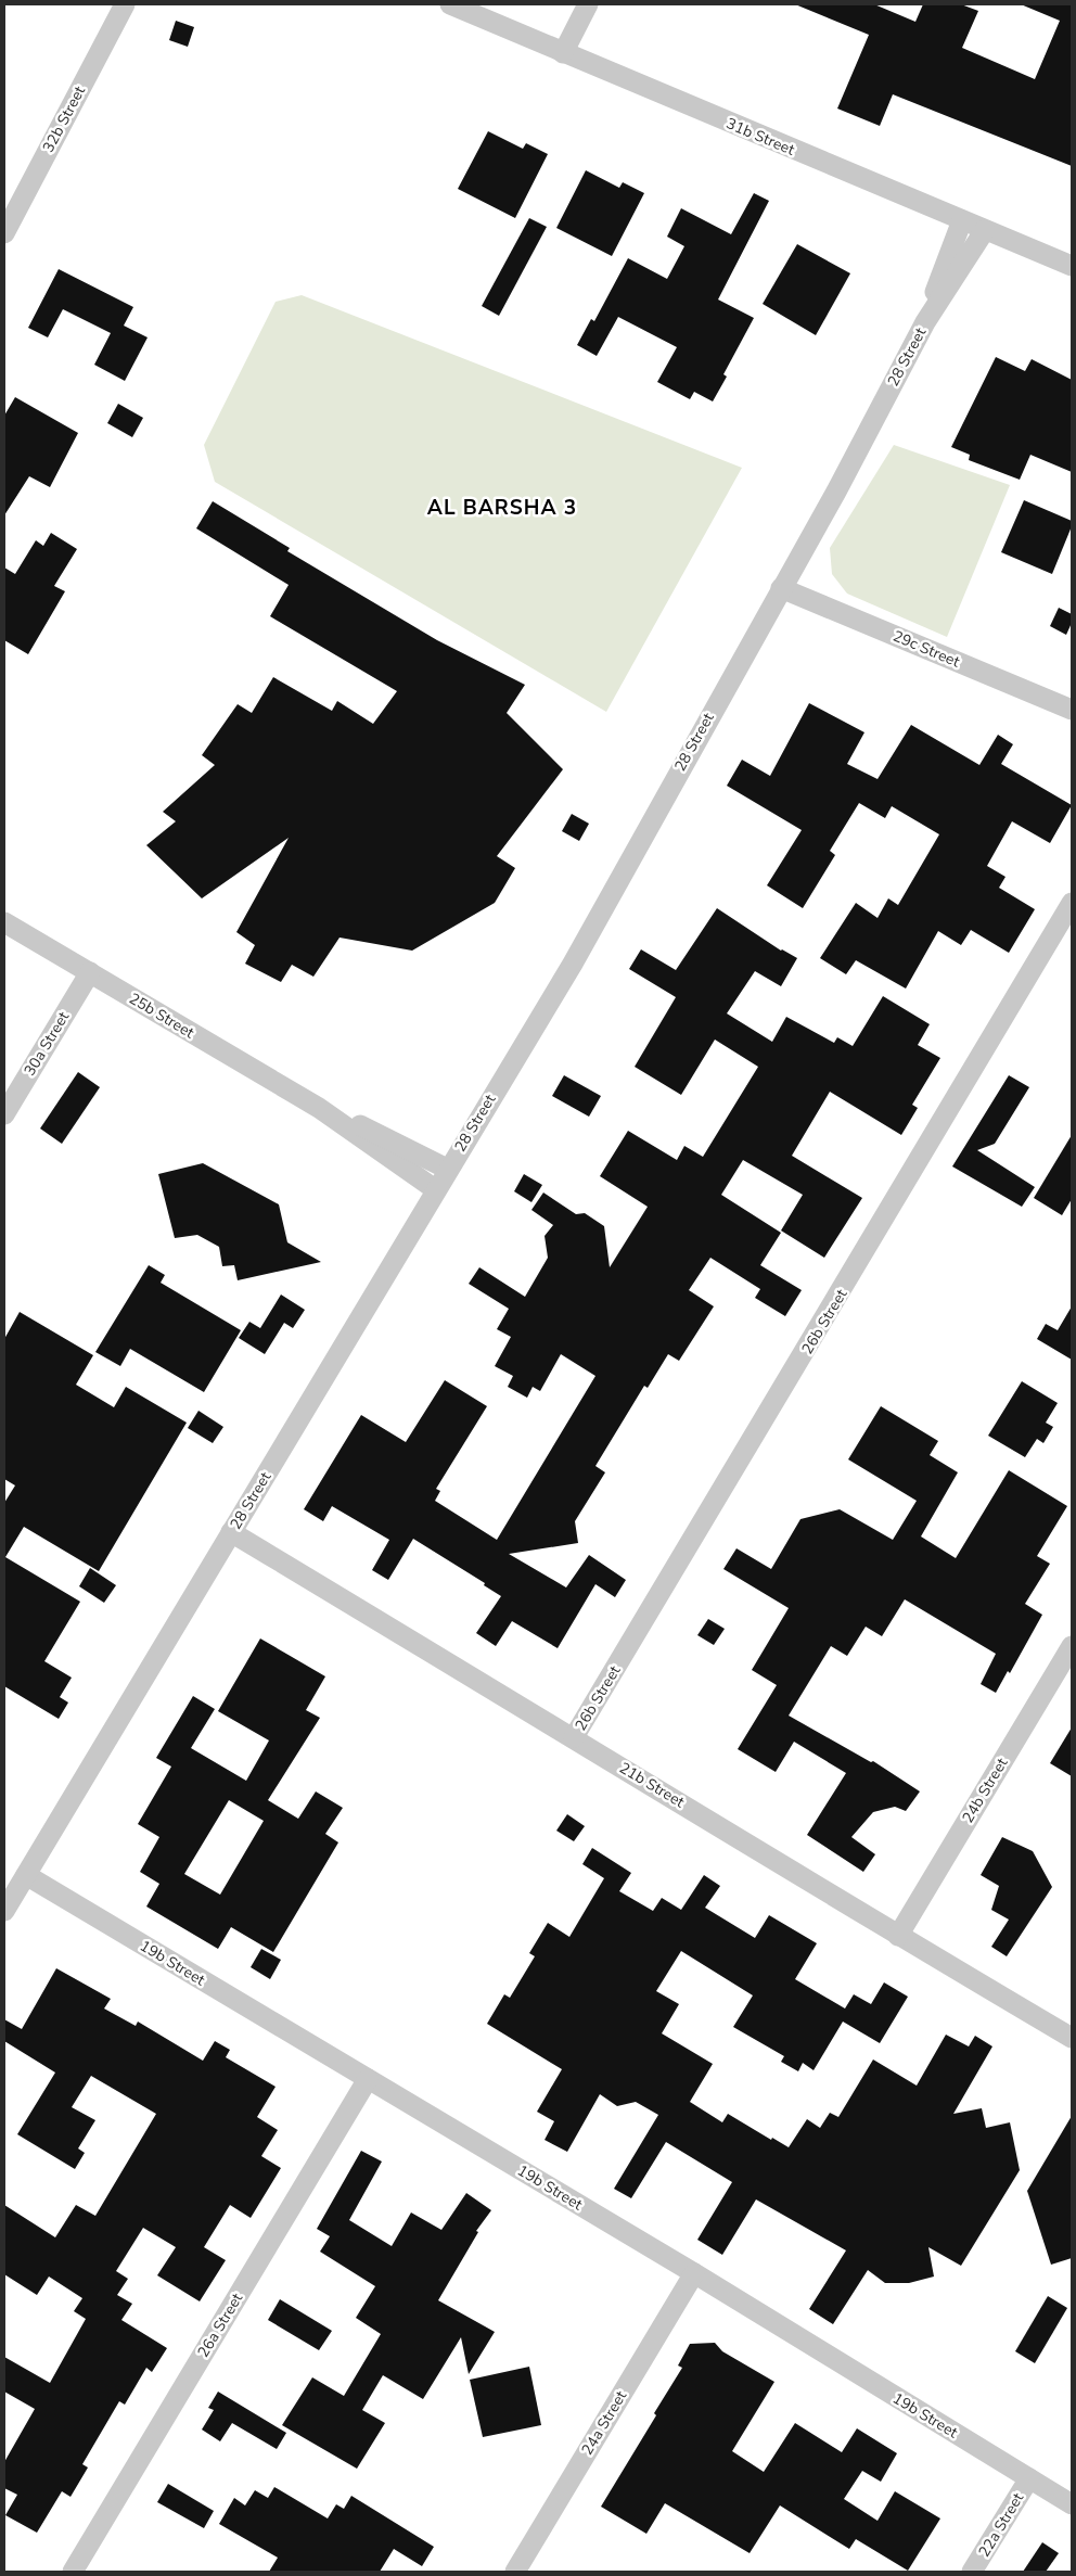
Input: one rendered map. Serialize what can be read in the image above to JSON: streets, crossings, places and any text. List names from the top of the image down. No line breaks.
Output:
{"streets":{"street":["32b Street","31b Street","28 Street","29c Street","25b Street","30a Street","26b Street","21b Street","24b Street","19b Street","26a Street","24a Street","22a Street"]},"crossings":[["31b Street","28 Street"],["28 Street","29c Street"],["28 Street","25b Street"],["28 Street","21b Street"],["28 Street","19b Street"],["25b Street","30a Street"],["26b Street","21b Street"],["21b Street","24b Street"],["19b Street","26a Street"],["19b Street","24a Street"],["19b Street","22a Street"]],"districts":["AL BARSHA 3"]}
